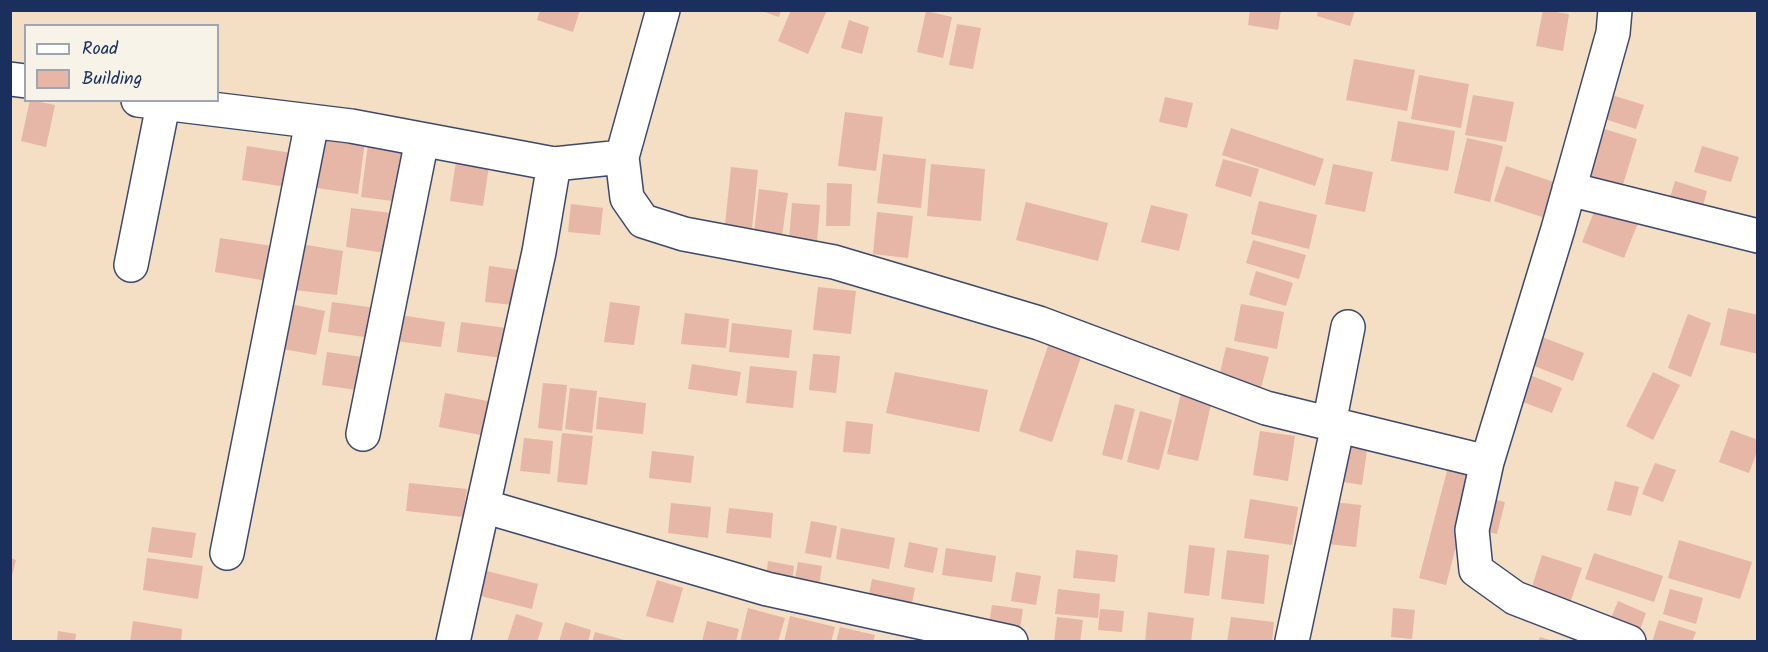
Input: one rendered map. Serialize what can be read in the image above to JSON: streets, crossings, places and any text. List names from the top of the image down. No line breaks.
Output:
{"legend":["Road","Building"]}
